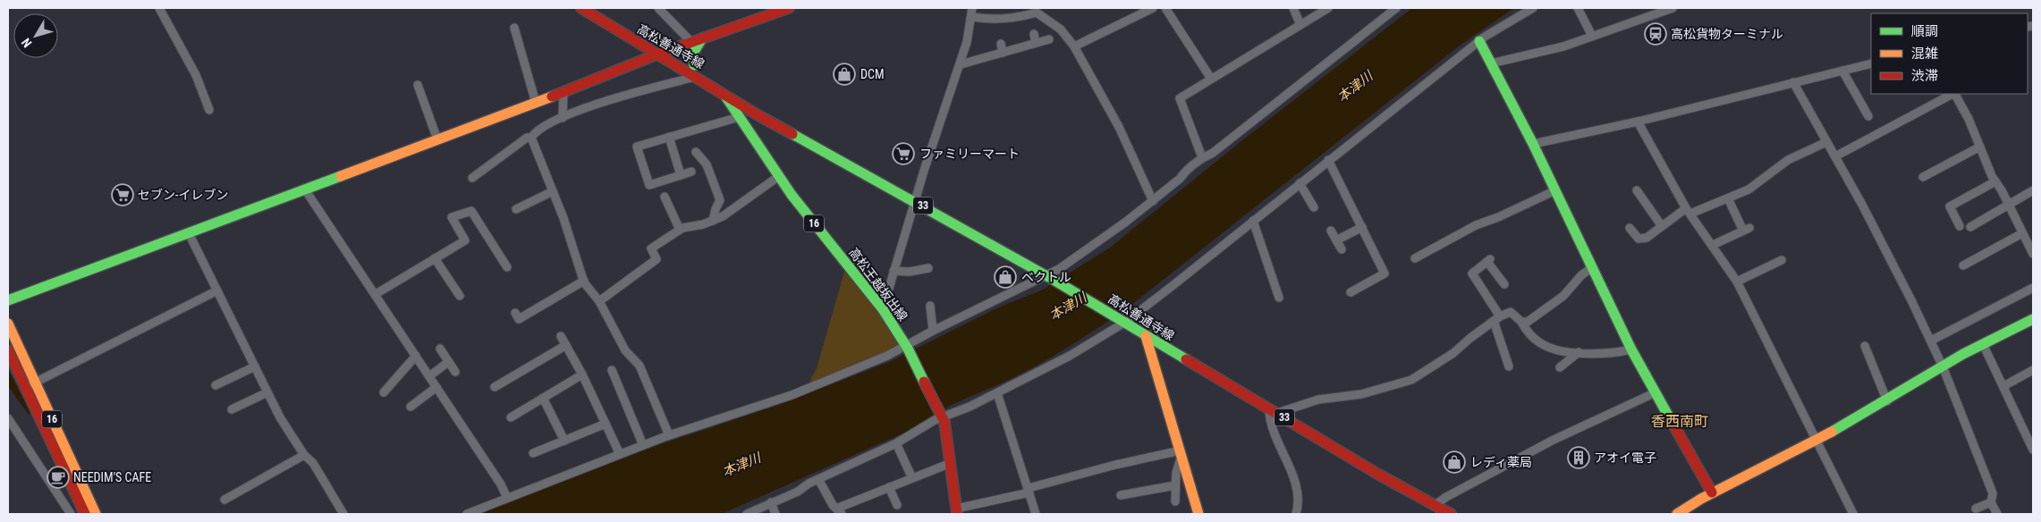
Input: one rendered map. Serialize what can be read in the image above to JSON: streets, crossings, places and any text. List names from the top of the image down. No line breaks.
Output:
{"streets":{"main road":["高松善通寺線","33","16","高松王越坂出線"]},"crossings":[["高松善通寺線","高松王越坂出線"]],"districts":["香西南町"],"water":["本津川"],"places":{"station":["高松貨物ターミナル"],"shop":["DCM","ベクトル","レディ薬局"],"supermarket":["ファミリーマート","セブン-イレブン"],"building":["アオイ電子"],"cafe":["NEEDIM'S CAFE"]},"legend":["順調","混雑","渋滞"],"north":"bottom left"}
